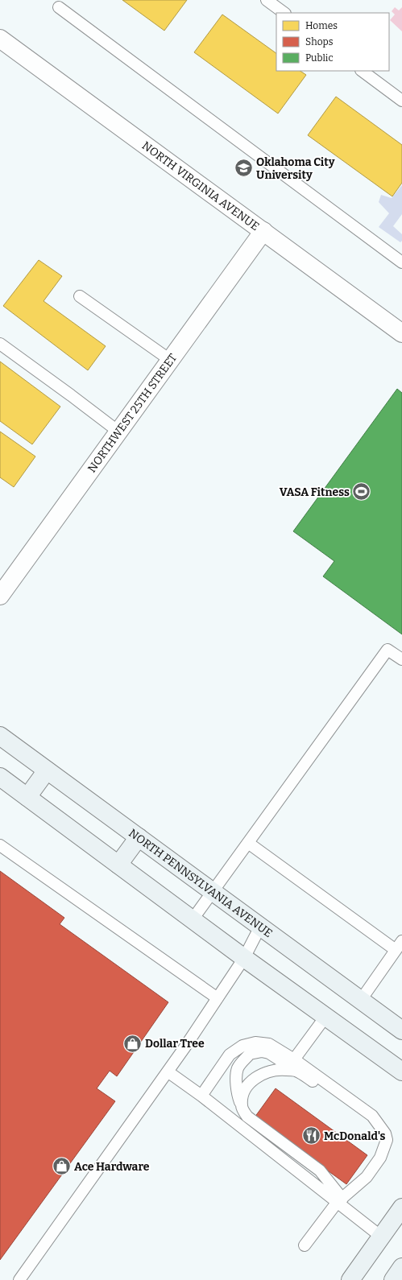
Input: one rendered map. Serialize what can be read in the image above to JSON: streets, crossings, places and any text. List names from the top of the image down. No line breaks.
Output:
{"streets":{"main road":["NORTH PENNSYLVANIA AVENUE"],"street":["NORTH VIRGINIA AVENUE","NORTHWEST 25TH STREET"]},"crossings":[["NORTH VIRGINIA AVENUE","NORTHWEST 25TH STREET"]],"places":{"school or university":["Oklahoma City University"],"sports":["VASA Fitness"],"shop":["Dollar Tree","Ace Hardware"],"restaurant":["McDonald's"]},"legend":["Homes","Shops","Public"]}
